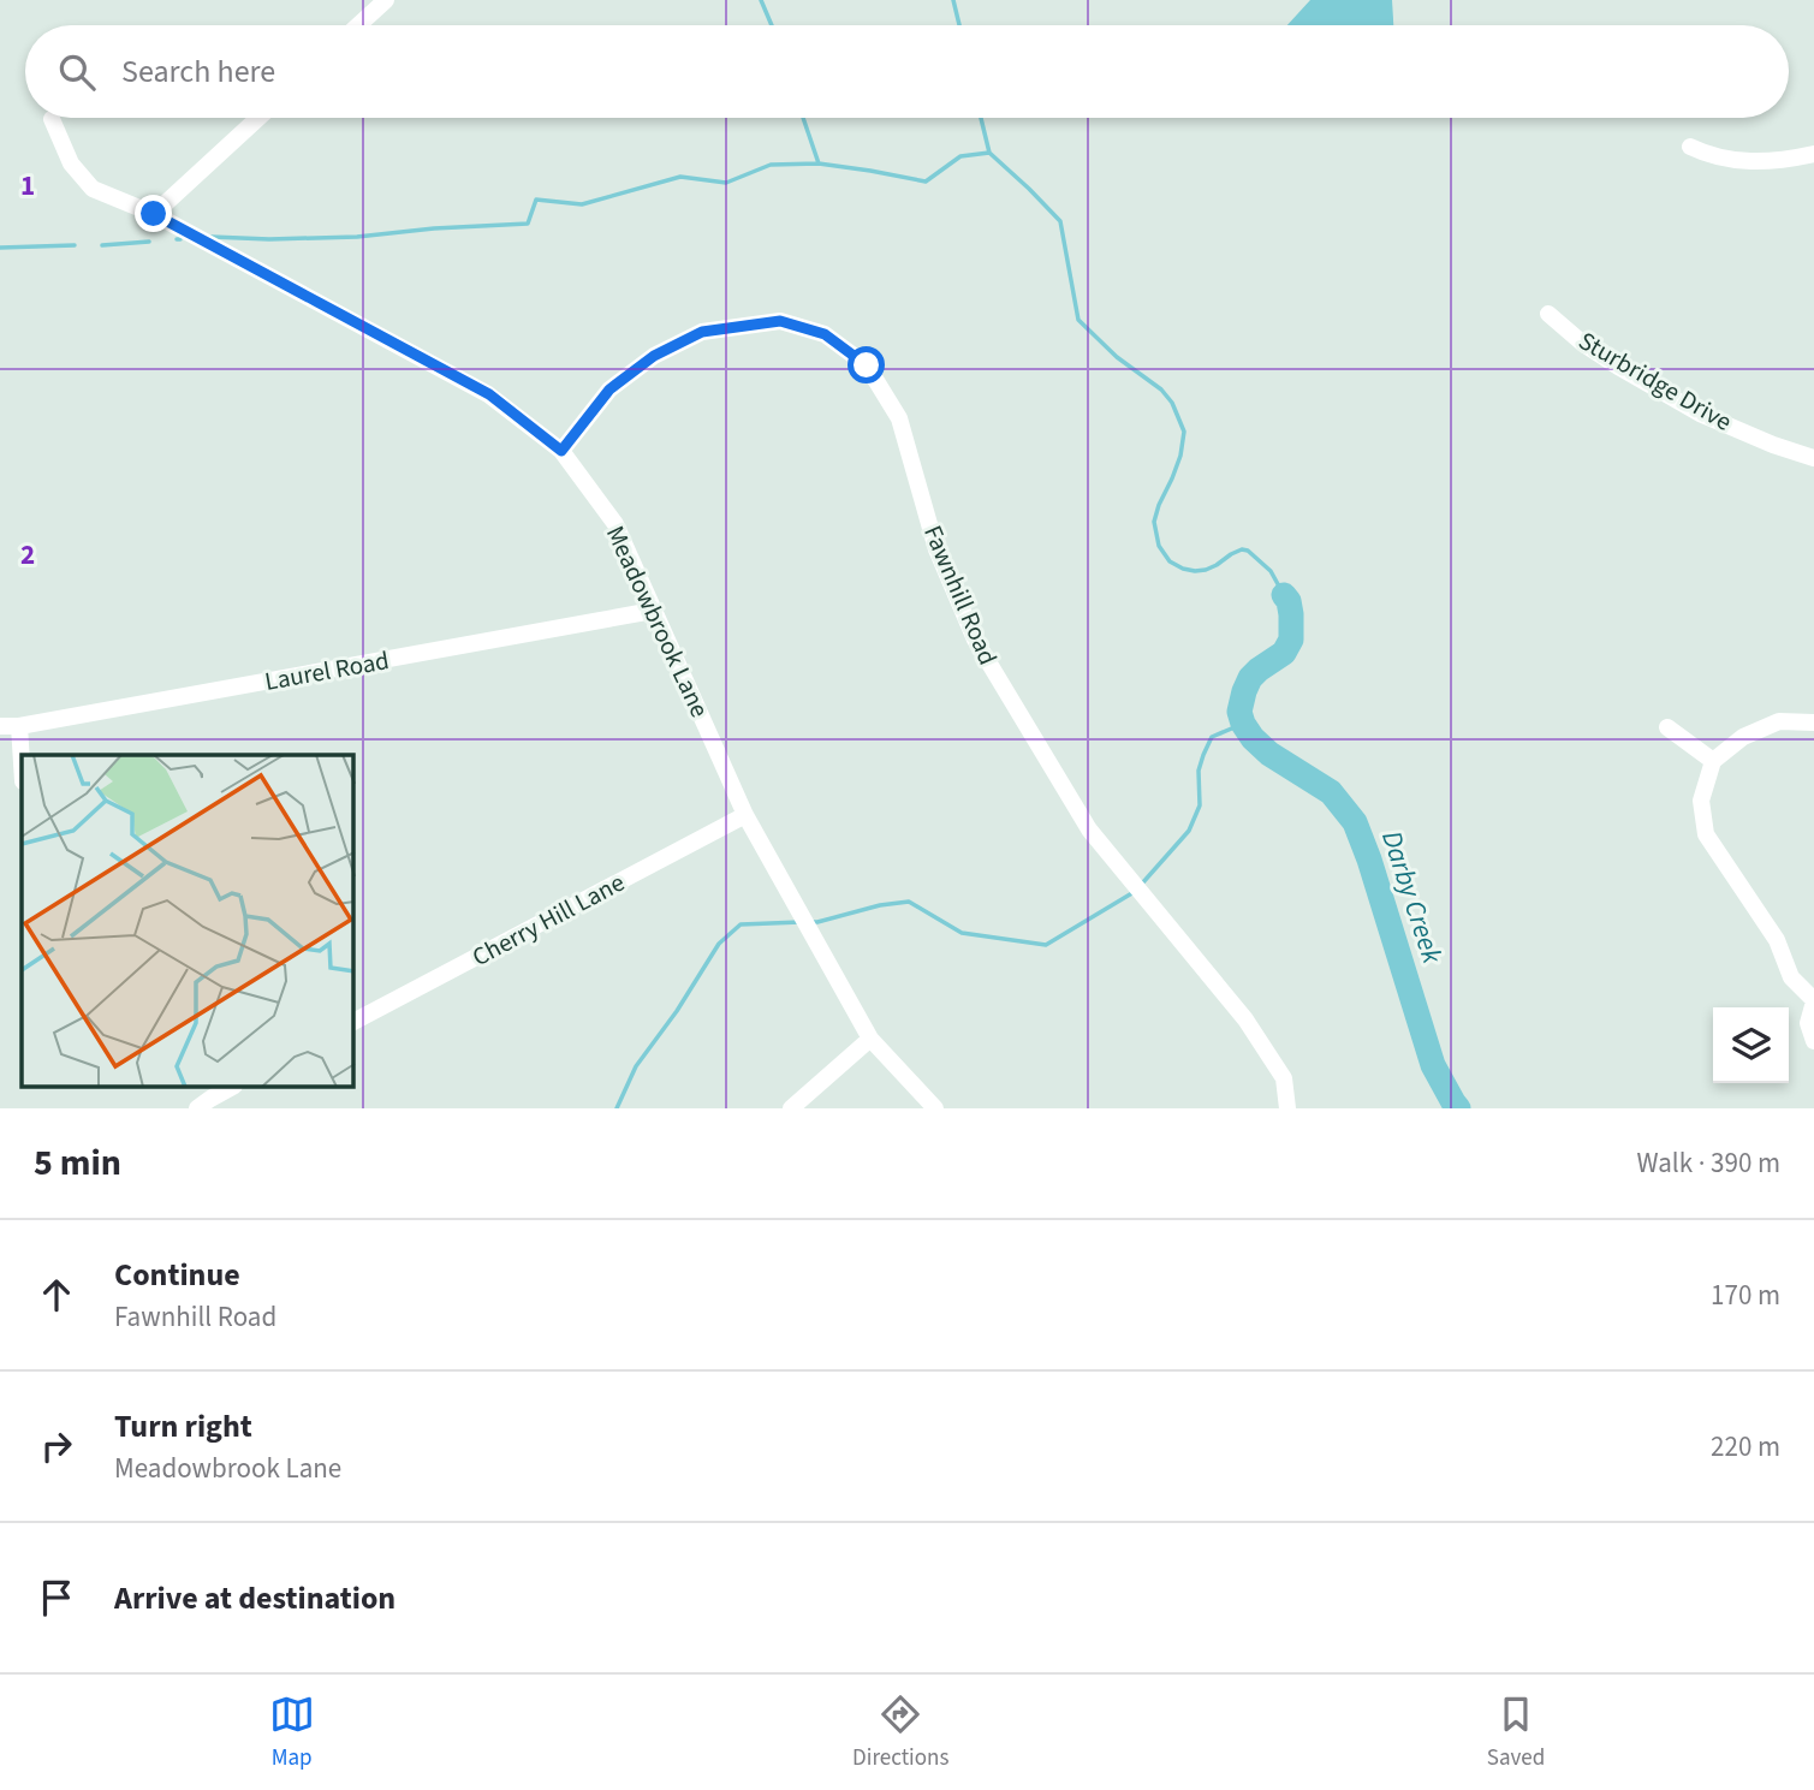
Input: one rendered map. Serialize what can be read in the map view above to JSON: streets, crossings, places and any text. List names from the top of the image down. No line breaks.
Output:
{"streets":{"street":["Sturbridge Drive","Fawnhill Road","Meadowbrook Lane","Laurel Road","Cherry Hill Lane"]},"crossings":[["Fawnhill Road","Meadowbrook Lane"],["Meadowbrook Lane","Laurel Road"],["Meadowbrook Lane","Cherry Hill Lane"]],"water":["Darby Creek"],"page":{"search":"Search here","heading":["5 min","Walk · 390 m"],"list":[["Continue","Fawnhill Road","170 m"],["Turn right","Meadowbrook Lane","220 m"],"Arrive at destination"],"nav":["Map","Directions","Saved"]},"grid":{"rows":["1","2"]}}
